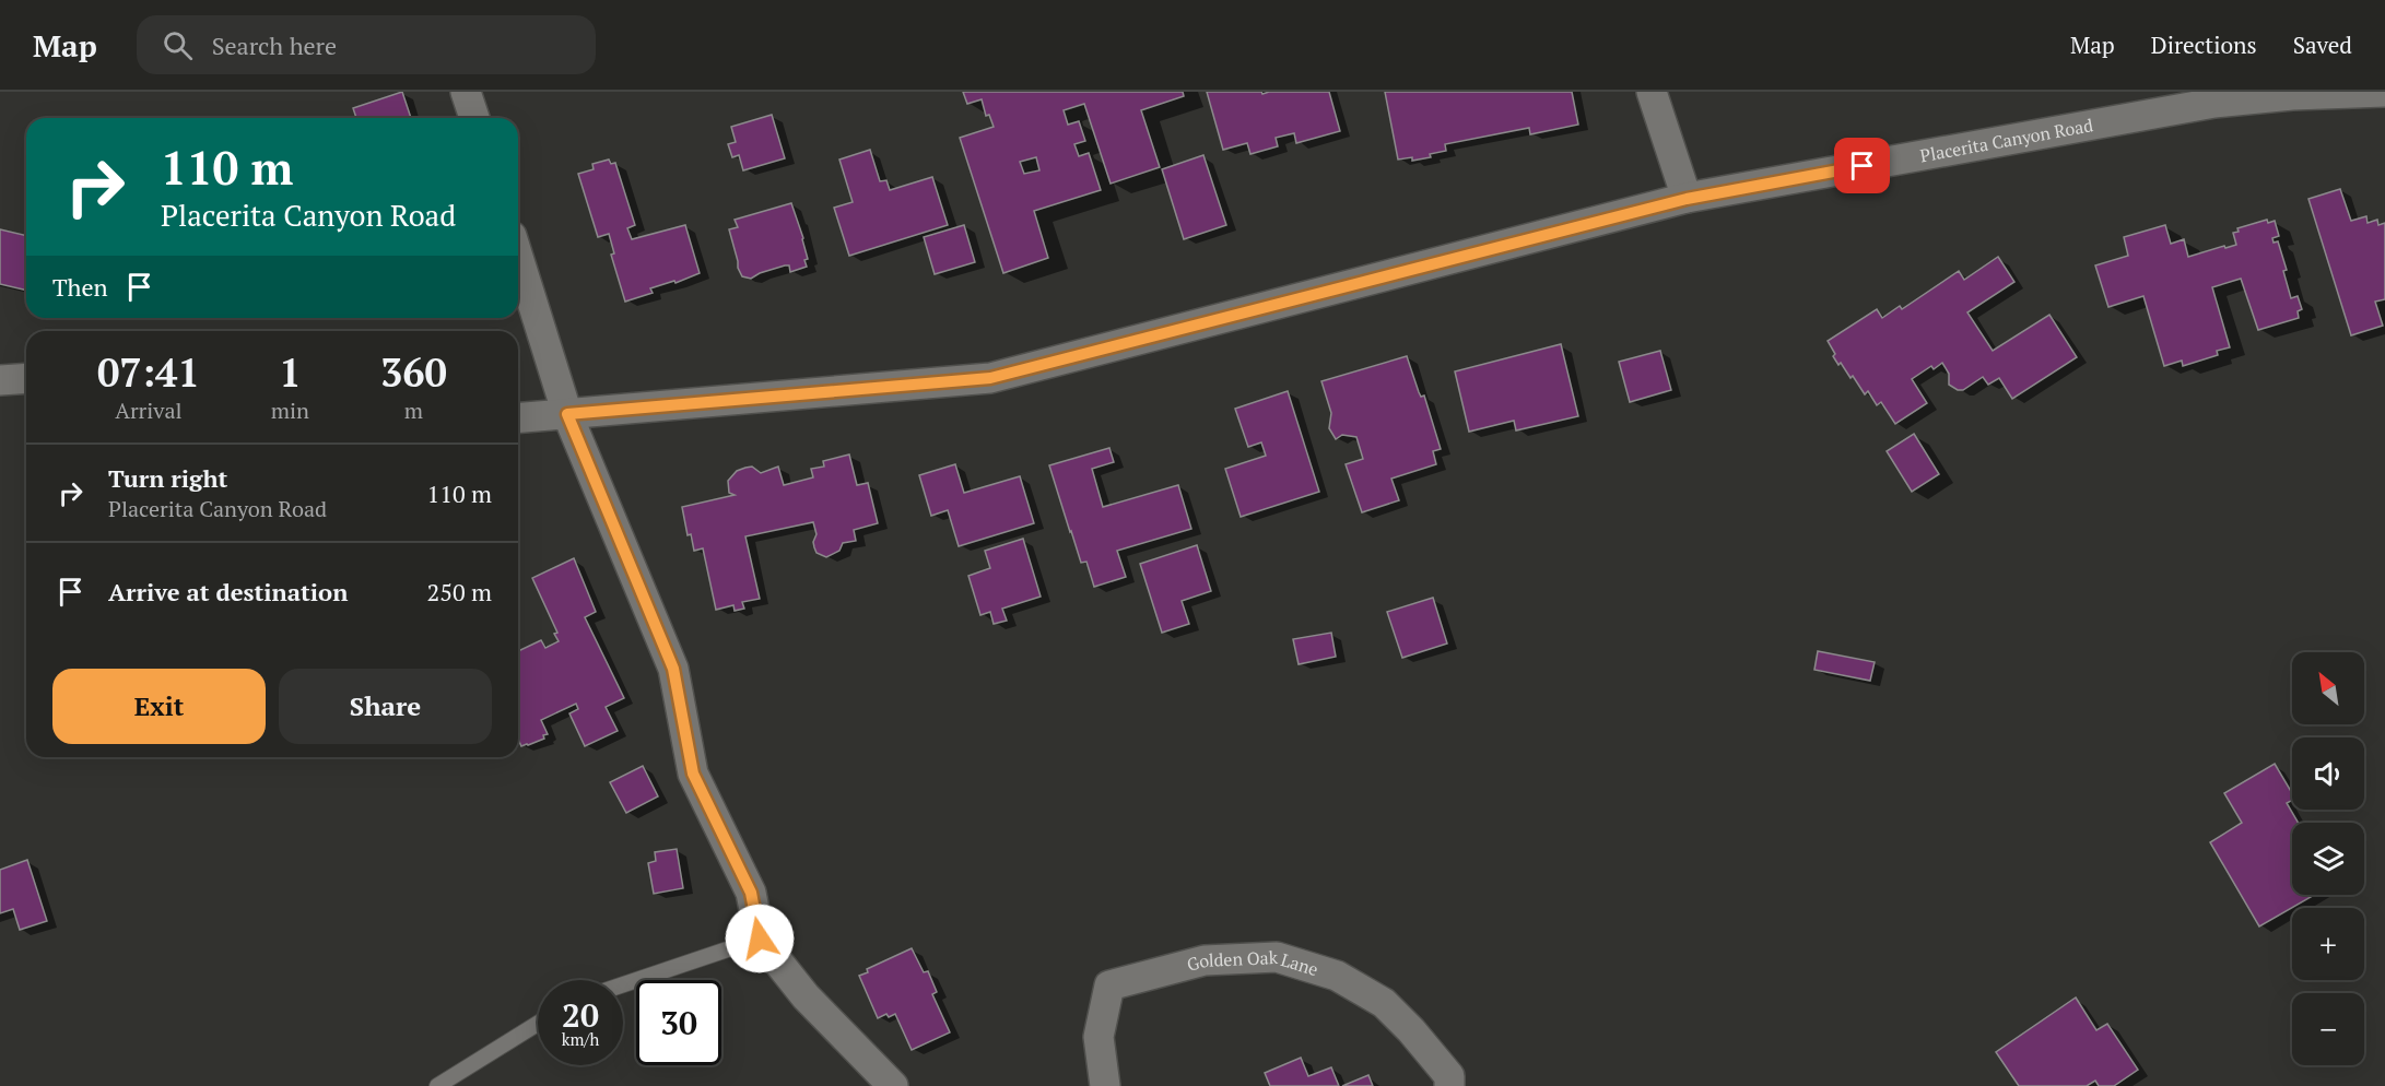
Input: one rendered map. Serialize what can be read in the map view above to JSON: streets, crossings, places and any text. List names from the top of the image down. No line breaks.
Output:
{"streets":{"street":["Placerita Canyon Road","Golden Oak Lane"]},"north":"top left","page":{"header":"Map","search":"Search here","nav":["Map","Directions","Saved"],"turn":["110 m","Placerita Canyon Road"],"then":"Then","eta":["07:41","Arrival","1","min","360","m"],"list":[{"name":"Turn right","note":"Placerita Canyon Road","value":"110 m"},{"name":"Arrive at destination","value":"250 m"}],"map_buttons":["+","−"],"buttons":["Exit","Share"],"speed":"20 km/h","limit":"30"}}
